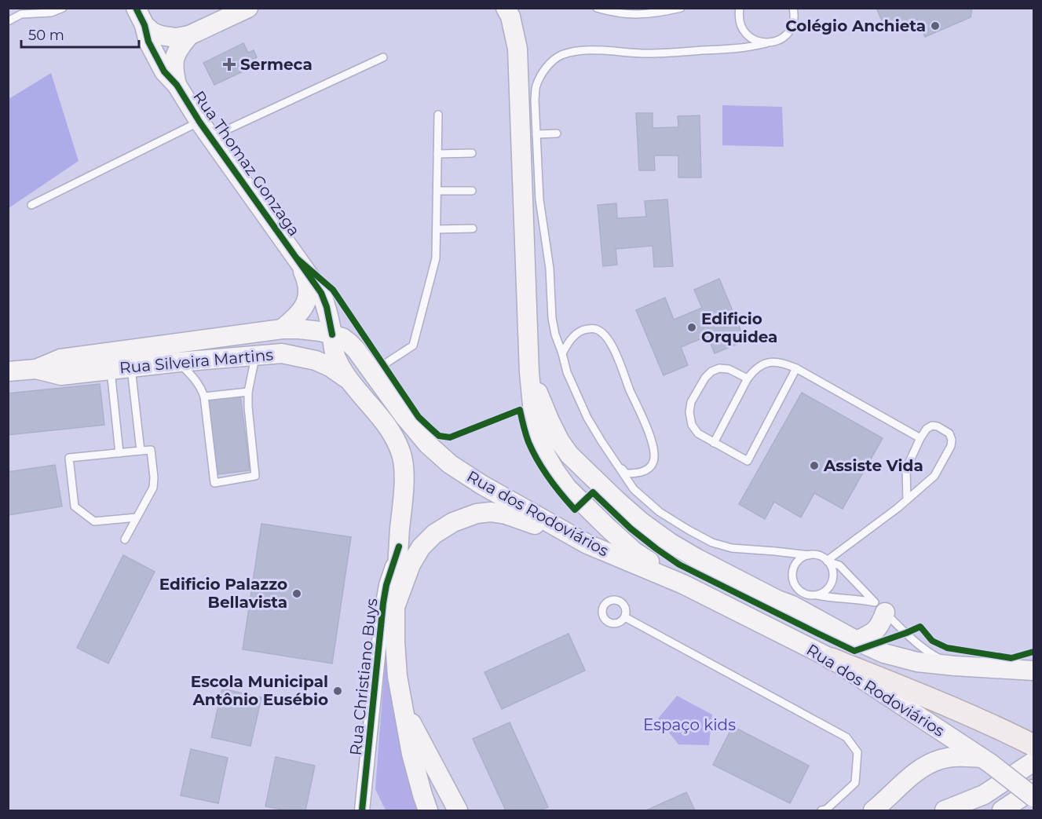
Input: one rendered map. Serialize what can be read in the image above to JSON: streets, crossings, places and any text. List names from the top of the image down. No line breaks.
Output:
{"streets":{"main road":["Rua Thomaz Gonzaga","Rua Silveira Martins","Rua dos Rodoviários"],"street":["Rua Christiano Buys"]},"crossings":[["Rua Thomaz Gonzaga","Rua Silveira Martins"],["Rua Thomaz Gonzaga","Rua dos Rodoviários"],["Rua Silveira Martins","Rua dos Rodoviários"]],"parks":["Espaço kids"],"places":{"other":["Colégio Anchieta","Edificio Orquidea","Assiste Vida","Edificio Palazzo Bellavista","Escola Municipal Antônio Eusébio"],"health":["Sermeca"]},"scale_bar":"50 m"}
